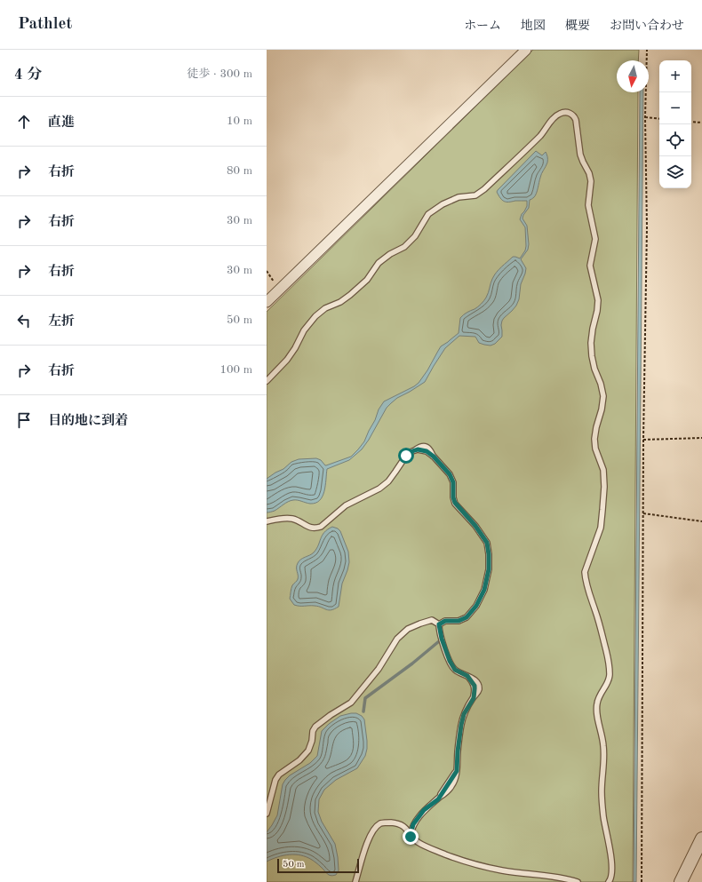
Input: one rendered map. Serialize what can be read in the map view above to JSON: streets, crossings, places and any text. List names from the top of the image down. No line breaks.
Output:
{"scale_bar":"50 m","north":"bottom","page":{"header":"Pathlet","nav":["ホーム","地図","概要","お問い合わせ"],"heading":["4 分","徒歩 · 300 m"],"map_buttons":["+","−"],"list":[["直進","10 m"],["右折","80 m"],["右折","30 m"],["右折","30 m"],["左折","50 m"],["右折","100 m"],"目的地に到着"],"scale":"50 m"}}
